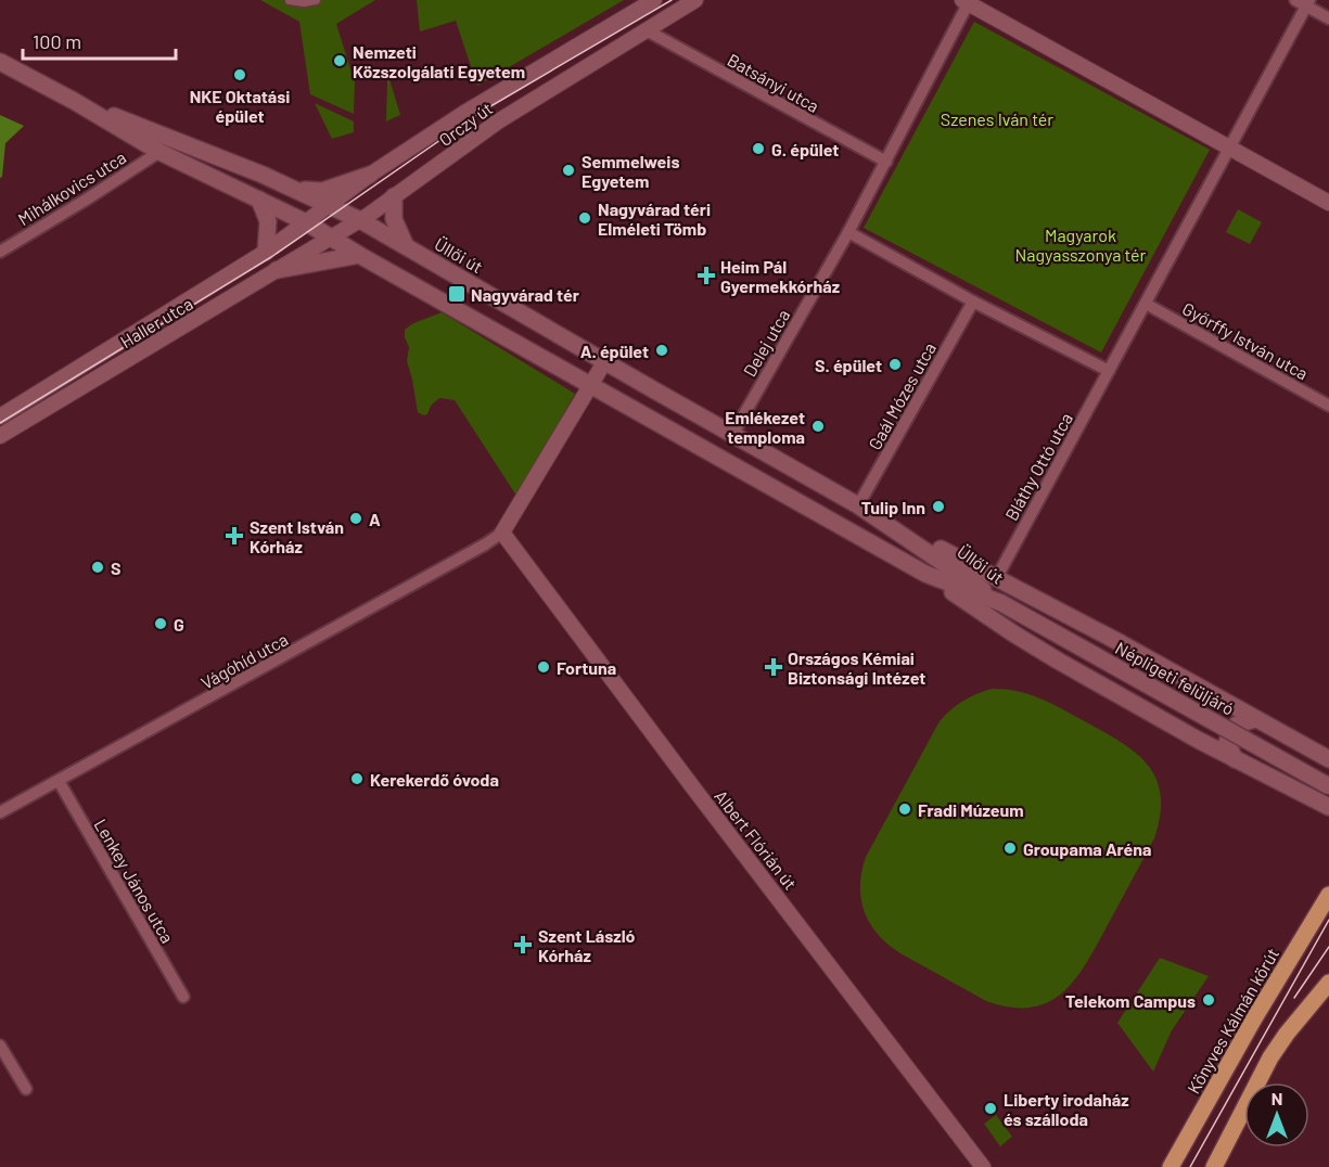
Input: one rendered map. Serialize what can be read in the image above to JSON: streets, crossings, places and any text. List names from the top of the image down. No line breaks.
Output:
{"streets":{"main road":["Üllői út","Népligeti felüljáró","Könyves Kálmán körút"],"street":["Batsányi utca","Orczy út","Mihálkovics utca","Haller utca","Győrffy István utca","Delej utca","Gaál Mózes utca","Bláthy Ottó utca","Vágóhíd utca","Albert Flórián út","Lenkey János utca"]},"crossings":[["Batsányi utca","Orczy út"],["Orczy út","Üllői út"],["Orczy út","Haller utca"],["Mihálkovics utca","Üllői út"],["Üllői út","Haller utca"],["Üllői út","Delej utca"],["Üllői út","Gaál Mózes utca"],["Üllői út","Népligeti felüljáró"],["Vágóhíd utca","Albert Flórián út"],["Vágóhíd utca","Lenkey János utca"]],"parks":["Szenes Iván tér","Magyarok Nagyasszonya tér"],"places":{"other":["Nemzeti Közszolgálati Egyetem","NKE Oktatási épület","G. épület","Semmelweis Egyetem","Nagyvárad téri Elméleti Tömb","A. épület","S. épület","Emlékezet temploma","Tulip Inn","A","S","G","Fortuna","Kerekerdő óvoda","Fradi Múzeum","Groupama Aréna","Telekom Campus","Liberty irodaház és szálloda"],"health":["Heim Pál Gyermekkórház","Szent István Kórház","Országos Kémiai Biztonsági Intézet","Szent László Kórház"],"transit":["Nagyvárad tér"]},"scale_bar":"100 m","north":"top"}
